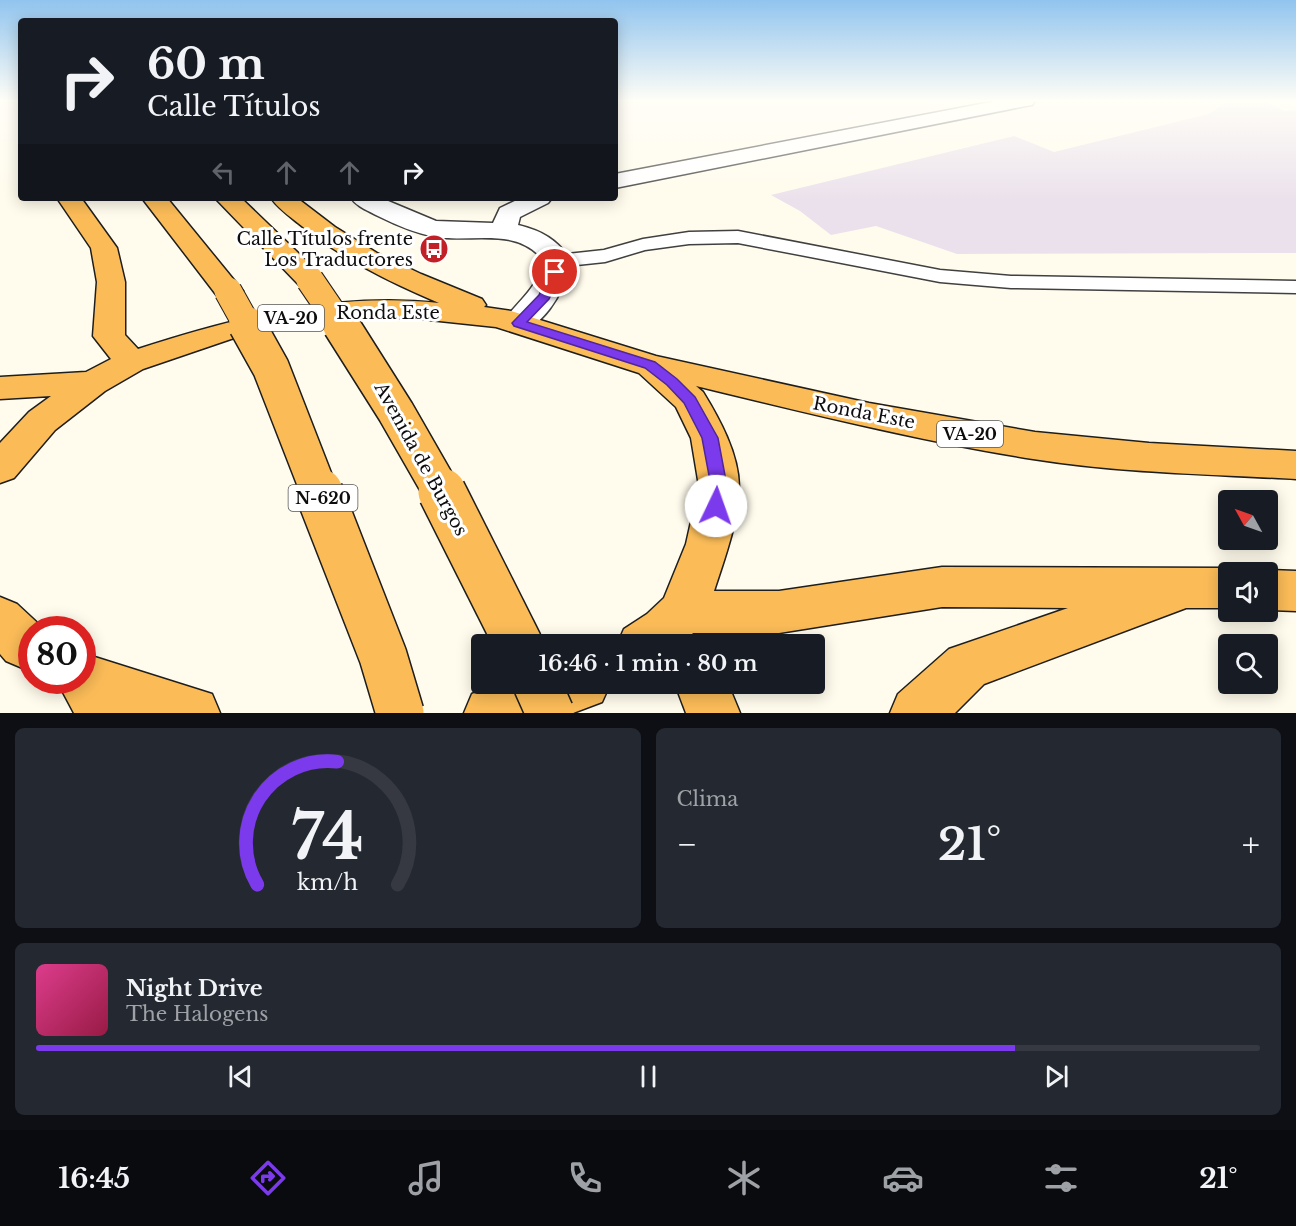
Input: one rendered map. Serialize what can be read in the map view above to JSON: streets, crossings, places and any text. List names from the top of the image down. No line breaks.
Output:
{"streets":{"highway":["Ronda Este","VA-20","Avenida de Burgos","N-620"]},"places":{"bus stop":["Calle Títulos frente Los Traductores"]},"north":"top left","page":{"turn":["60 m","Calle Títulos"],"limit":"80","trip":"16:46 · 1 min · 80 m","tile":"Clima","heat":["−","21°","+"],"song":["Night Drive","The Halogens"],"tabs":["16:45","21°"],"gauge":["74","km/h"]}}
